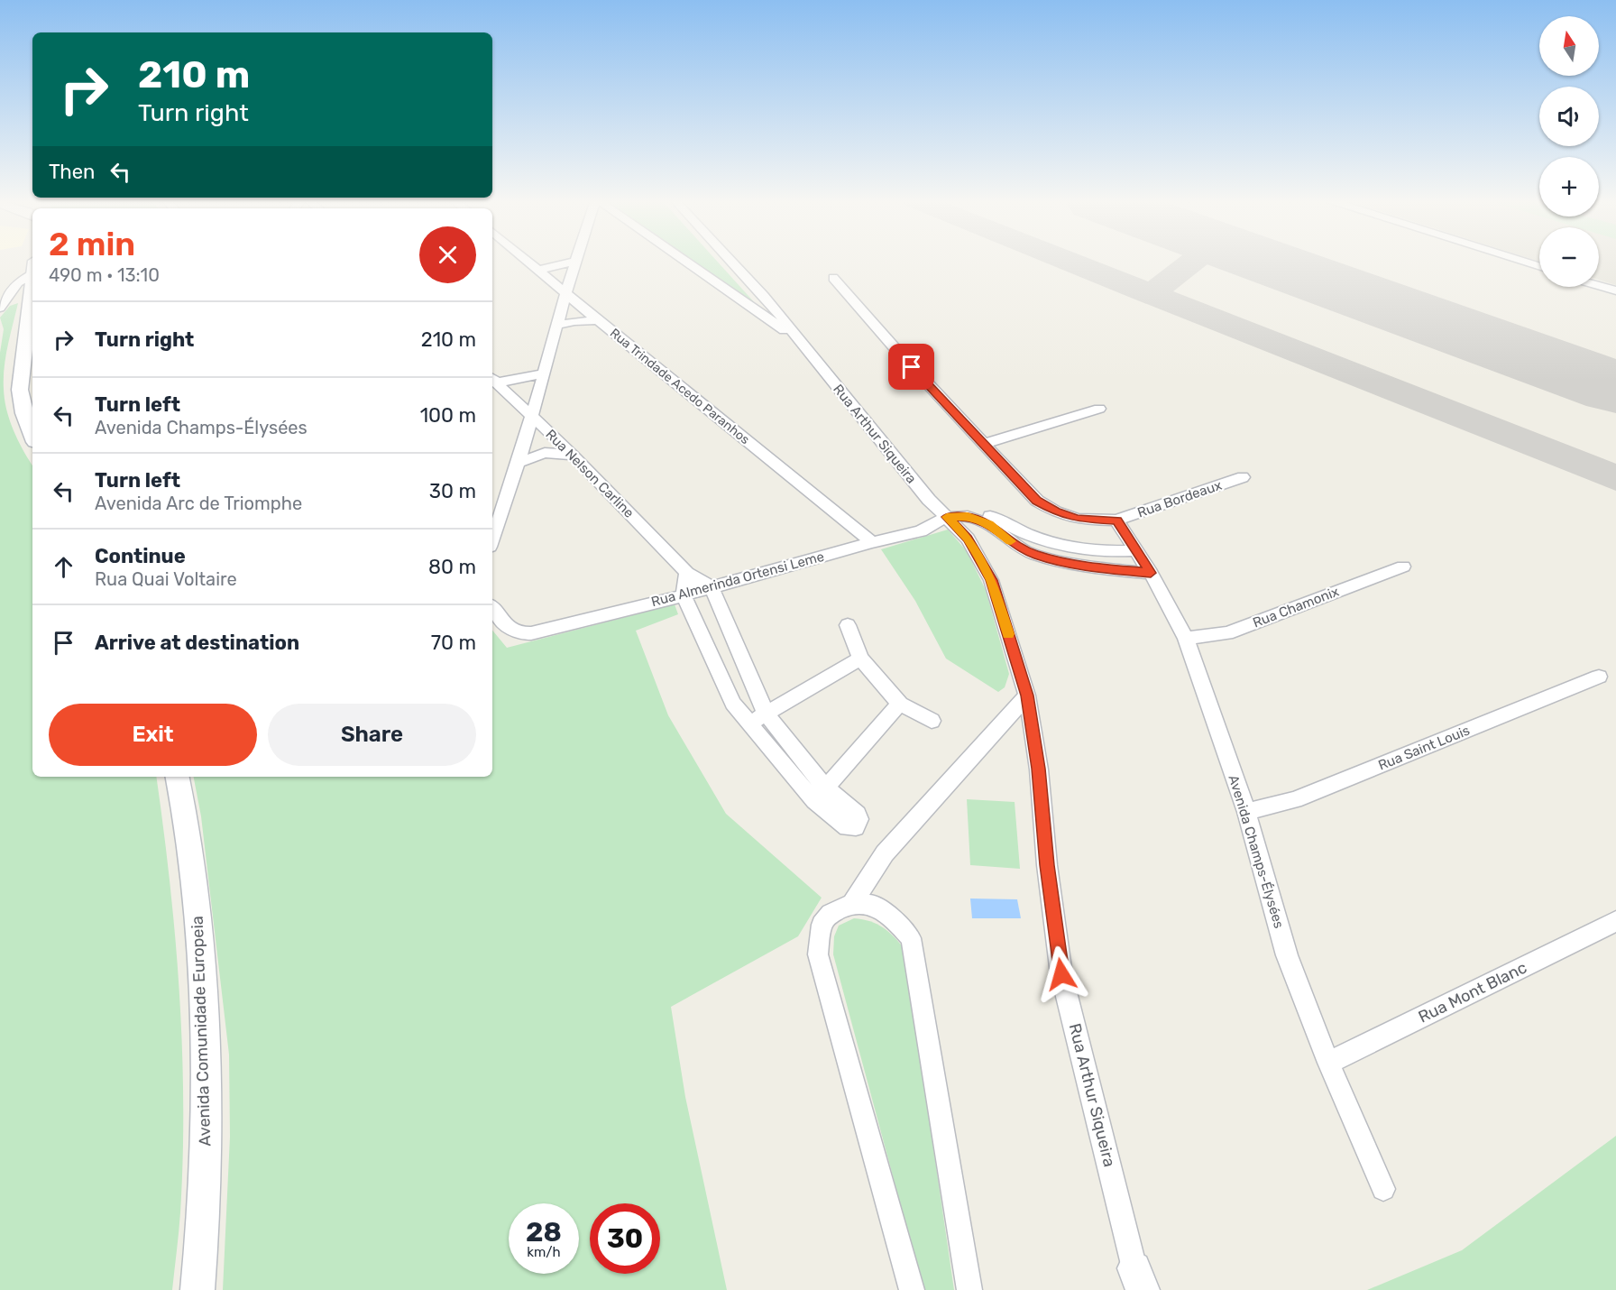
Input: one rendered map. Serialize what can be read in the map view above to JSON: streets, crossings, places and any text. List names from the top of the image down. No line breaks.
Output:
{"streets":{"street":["Rua Trindade Acedo Paranhos","Rua Arthur Siqueira","Rua Nelson Carline","Rua Bordeaux","Rua Almerinda Ortensi Leme","Rua Chamonix","Rua Saint Louis","Avenida Champs-Élysées","Rua Mont Blanc","Avenida Comunidade Europeia"]},"crossings":[["Rua Trindade Acedo Paranhos","Rua Almerinda Ortensi Leme"],["Rua Arthur Siqueira","Rua Almerinda Ortensi Leme"],["Rua Nelson Carline","Rua Almerinda Ortensi Leme"],["Rua Bordeaux","Avenida Champs-Élysées"],["Rua Chamonix","Avenida Champs-Élysées"],["Rua Saint Louis","Avenida Champs-Élysées"],["Avenida Champs-Élysées","Rua Mont Blanc"]],"north":"top","page":{"map_buttons":["+","−"],"turn":["210 m","Turn right"],"then":"Then","heading":["2 min","490 m · 13:10"],"list":[{"name":"Turn right","value":"210 m"},{"name":"Turn left","note":"Avenida Champs-Élysées","value":"100 m"},{"name":"Turn left","note":"Avenida Arc de Triomphe","value":"30 m"},{"name":"Continue","note":"Rua Quai Voltaire","value":"80 m"},{"name":"Arrive at destination","value":"70 m"}],"buttons":["Exit","Share"],"speed":"28 km/h","limit":"30"}}
